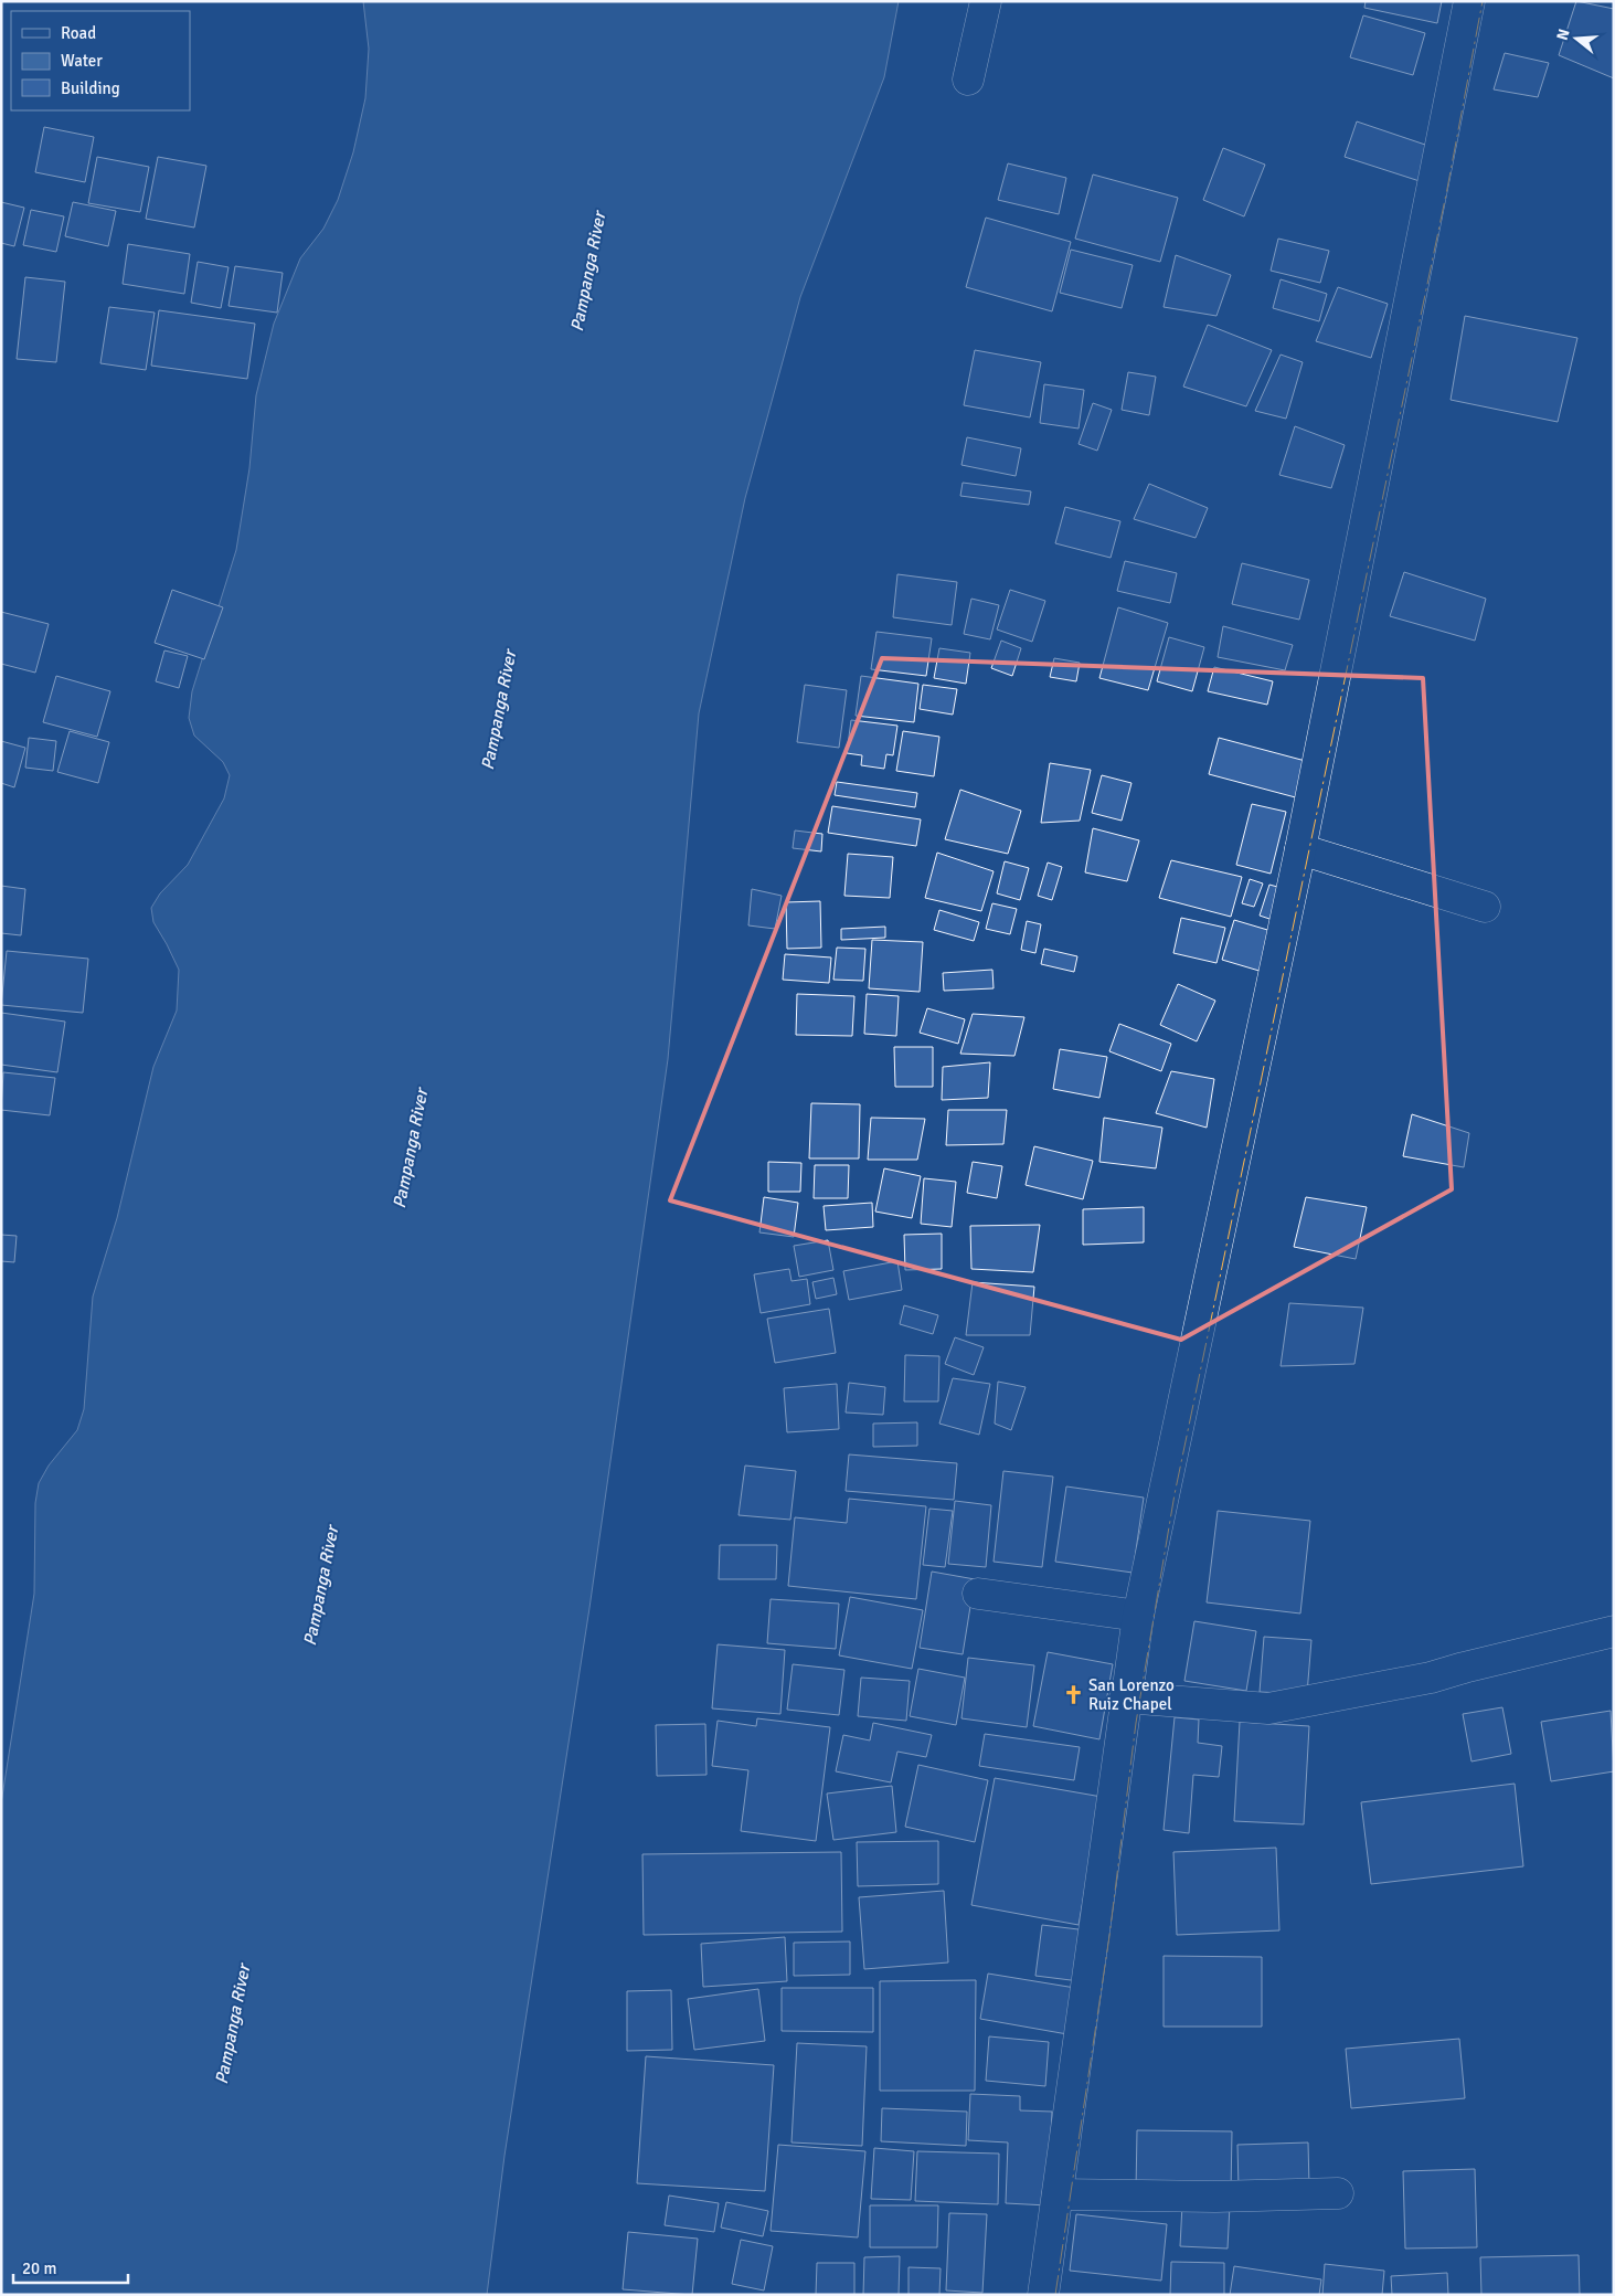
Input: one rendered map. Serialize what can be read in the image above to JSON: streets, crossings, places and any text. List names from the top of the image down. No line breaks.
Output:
{"water":["Pampanga River"],"places":{"church":["San Lorenzo Ruiz Chapel"]},"legend":["Road","Water","Building"],"scale_bar":"20 m","north":"left"}
